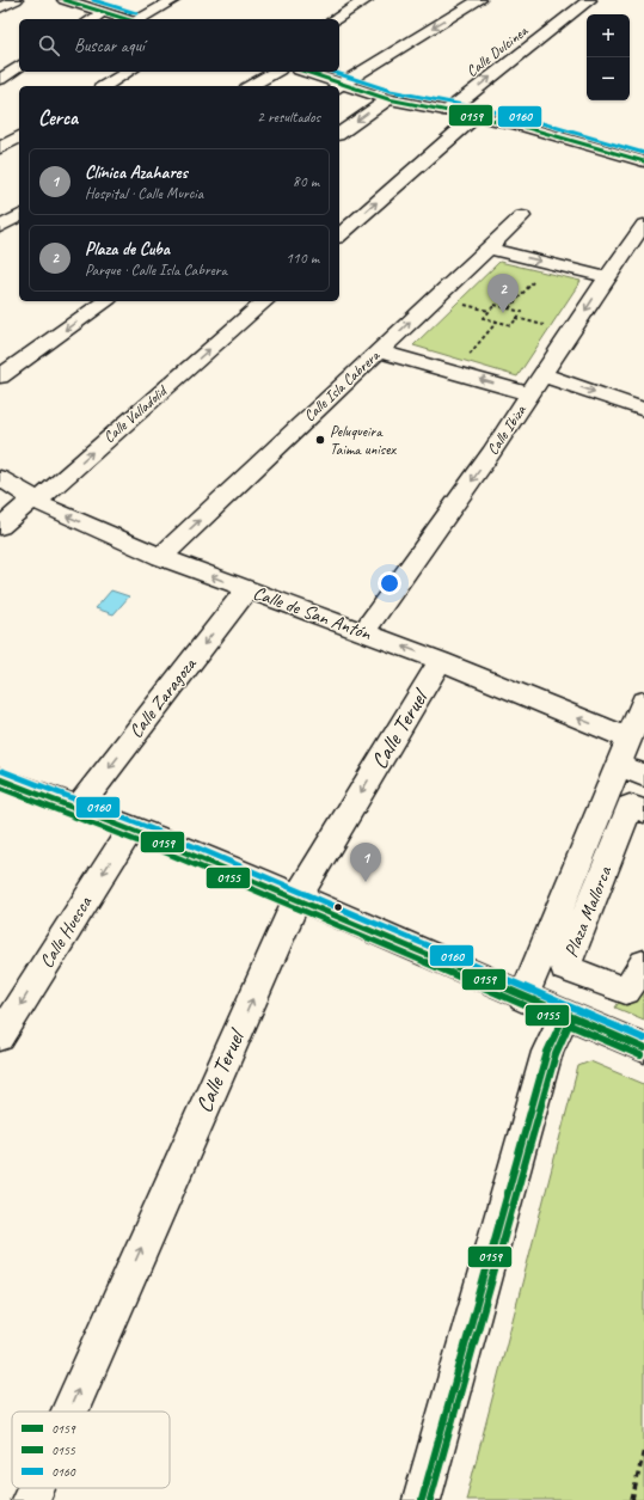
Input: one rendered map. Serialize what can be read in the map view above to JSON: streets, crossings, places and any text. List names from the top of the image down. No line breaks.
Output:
{"streets":{"street":["Calle Dulcinea","Calle Isla Cabrera","Calle Valladolid","Calle Ibiza","Calle de San Antón","Calle Zaragoza","Calle Teruel","Plaza Mallorca","Calle Huesca"]},"crossings":[["Calle Isla Cabrera","Calle de San Antón"],["Calle Valladolid","Calle de San Antón"],["Calle Ibiza","Calle de San Antón"],["Calle de San Antón","Calle Zaragoza"],["Calle de San Antón","Calle Teruel"],["Calle de San Antón","Plaza Mallorca"]],"one_way":["Calle Ibiza","Calle de San Antón","Calle Zaragoza","Calle Huesca"],"places":["Peluqueira Taima unisex"],"lines":["transit line 0159","transit line 0160","transit line 0155"],"legend":["0159","0155","0160"],"page":{"map_buttons":["+","−"],"search":"Buscar aquí","heading":["Cerca","2 resultados"],"list":[{"mark":"1","name":"Clínica Azahares","note":"Hospital · Calle Murcia","value":"80 m"},{"mark":"2","name":"Plaza de Cuba","note":"Parque · Calle Isla Cabrera","value":"110 m"}],"pins":["2","1"]}}
